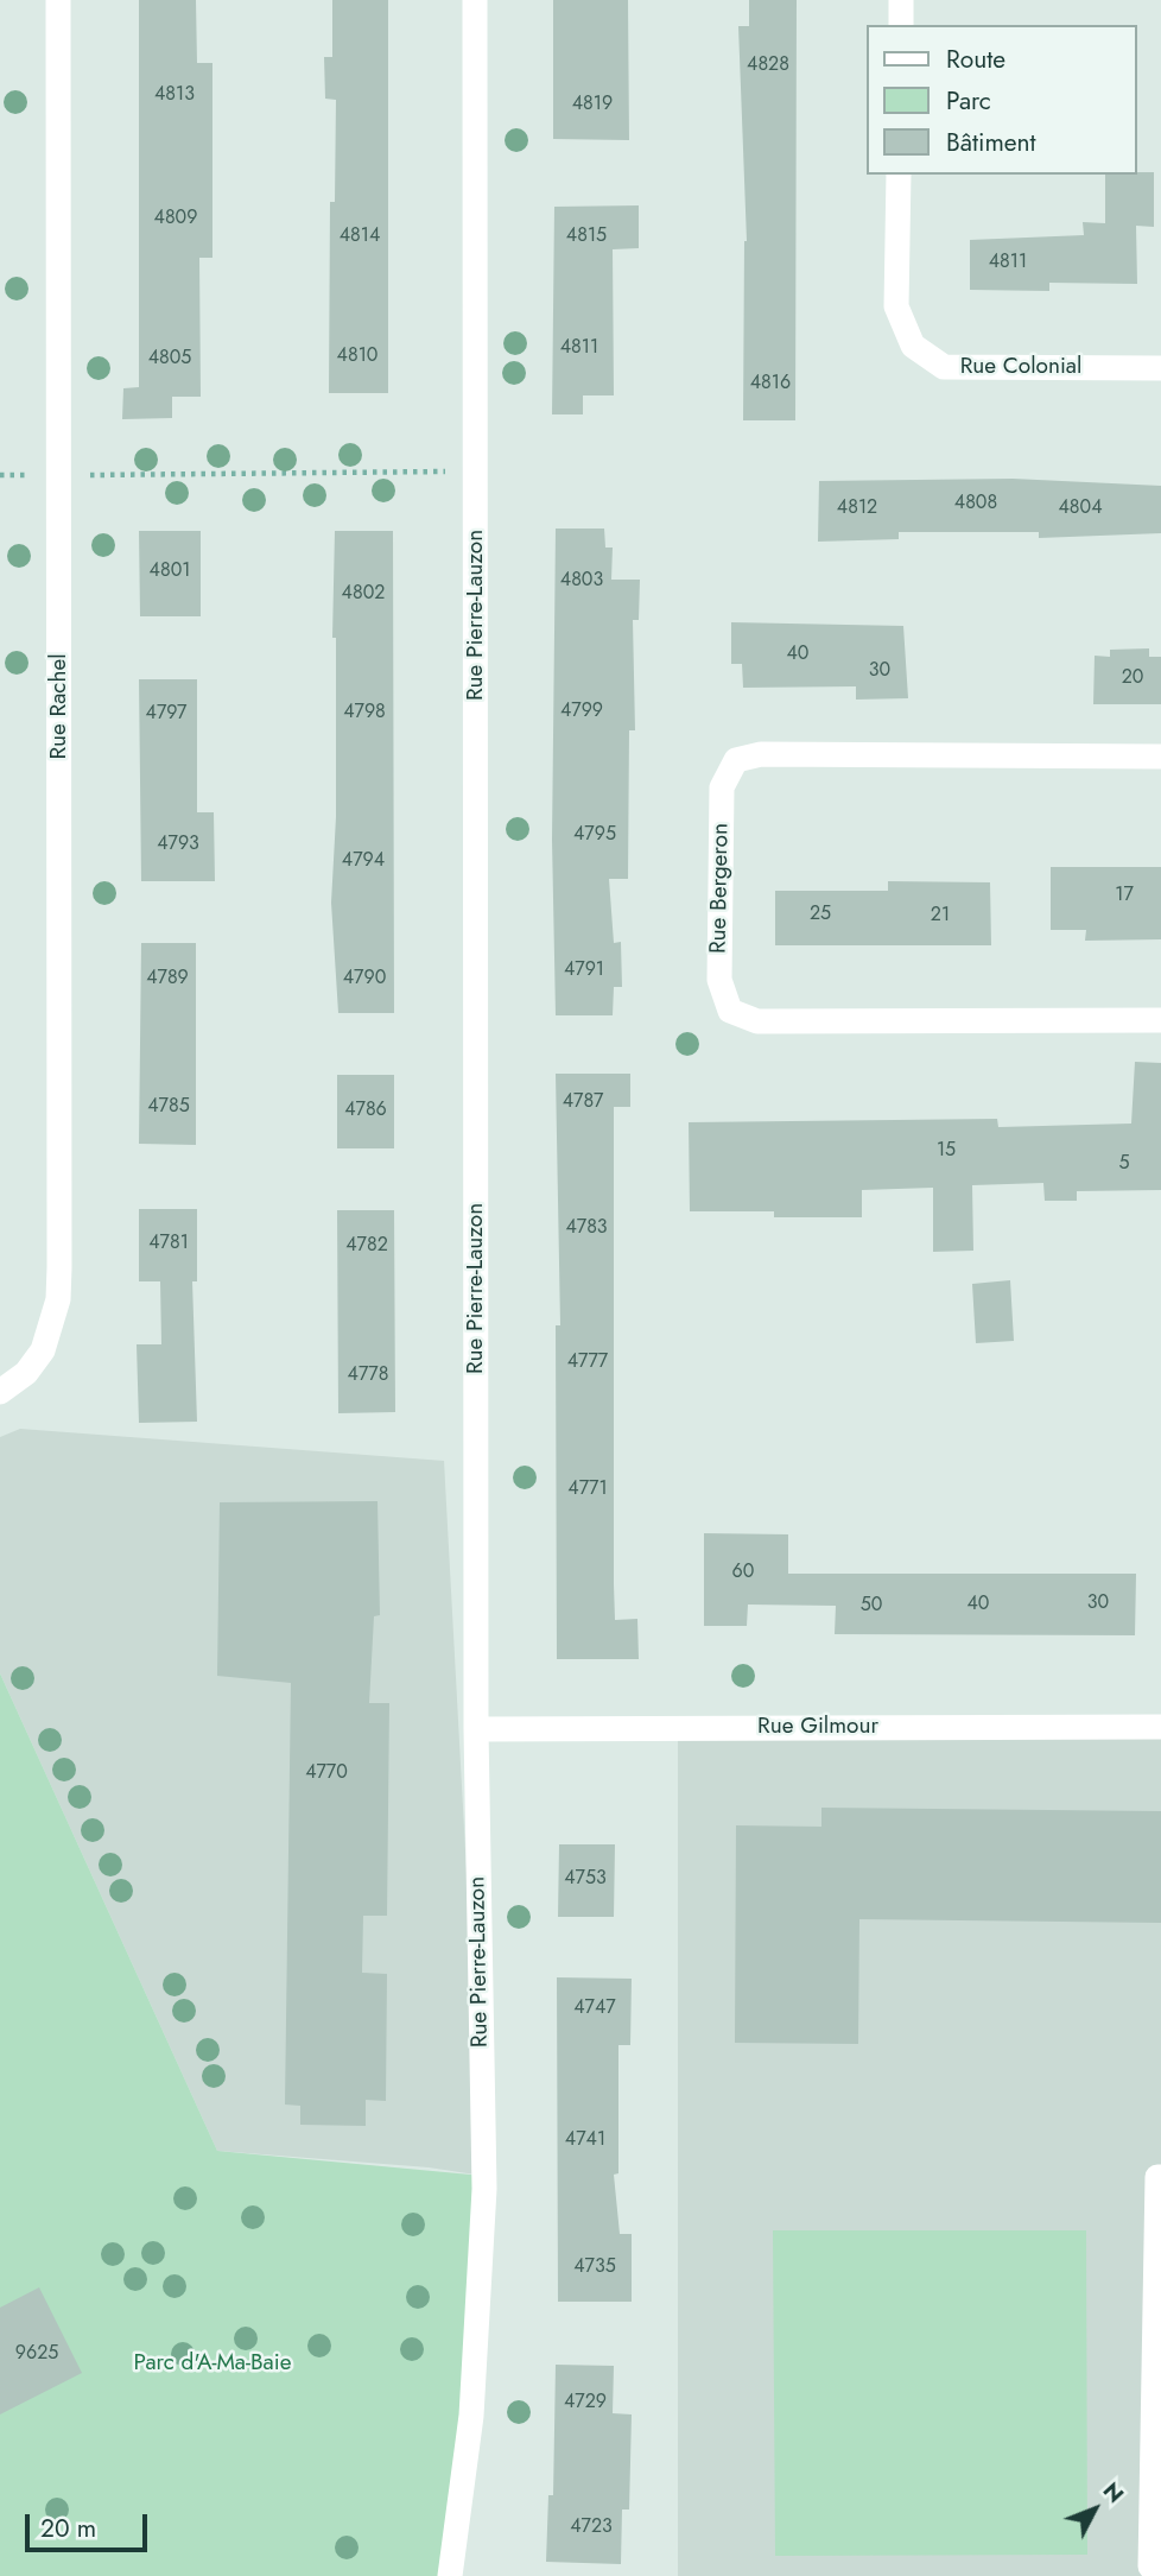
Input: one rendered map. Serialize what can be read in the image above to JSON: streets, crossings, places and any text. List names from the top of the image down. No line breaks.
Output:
{"streets":{"street":["Rue Colonial","Rue Pierre-Lauzon","Rue Rachel","Rue Bergeron","Rue Gilmour"]},"crossings":[["Rue Pierre-Lauzon","Rue Gilmour"]],"parks":["Parc d'A-Ma-Baie"],"house_numbers":["4828","4813","4819","4809","4814","4815","4811","4811","4810","4805","4816","4808","4812","4804","4801","4803","4802","40","30","20","4799","4798","4797","4795","4793","4794","17","25","21","4791","4789","4790","4787","4785","4786","15","5","4783","4781","4782","4777","4778","4771","60","30","40","50","4770","4753","4747","4741","4735","9625","4729","4723"],"legend":["Route","Parc","Bâtiment"],"scale_bar":"20 m","north":"top right"}
